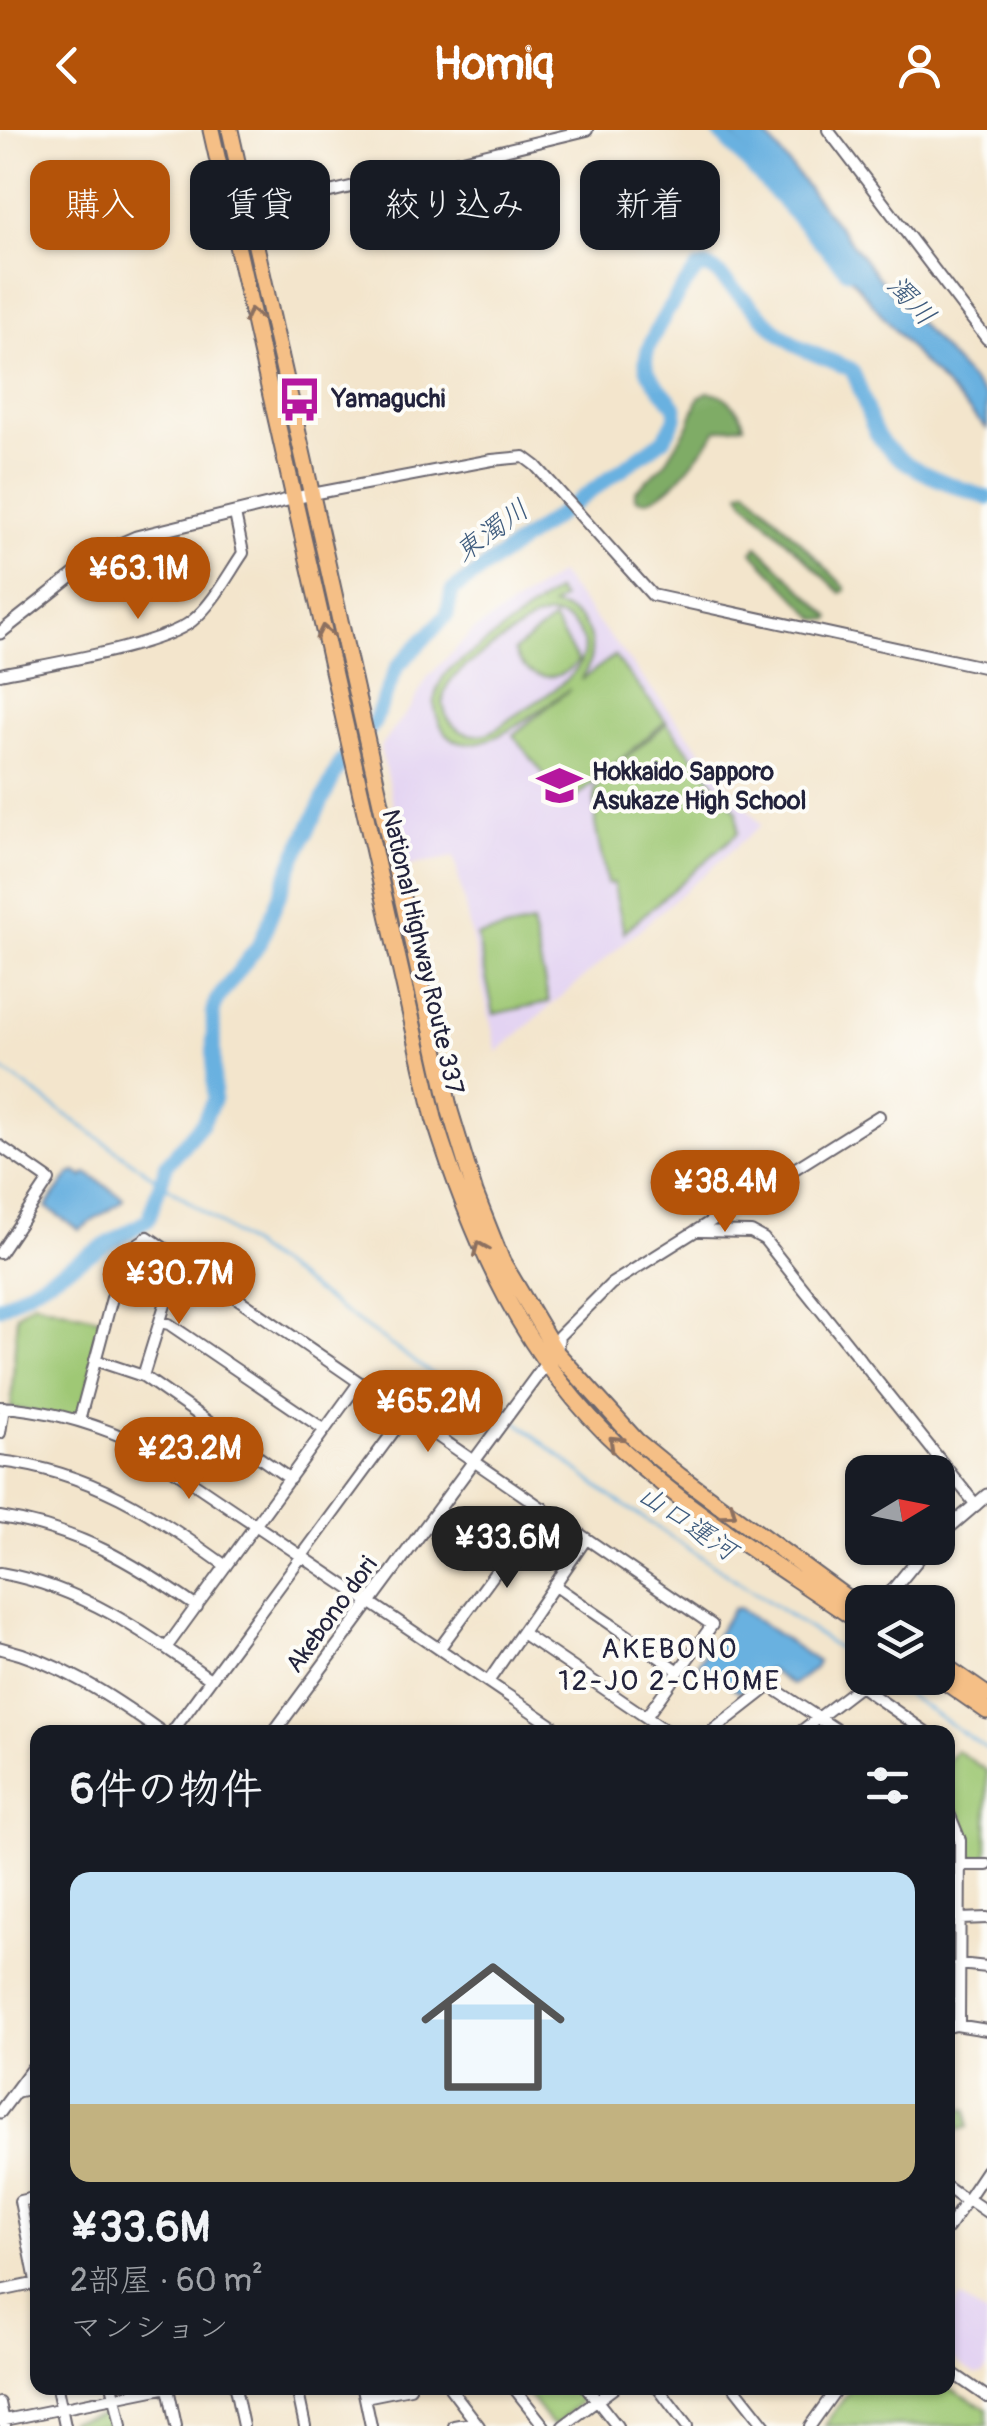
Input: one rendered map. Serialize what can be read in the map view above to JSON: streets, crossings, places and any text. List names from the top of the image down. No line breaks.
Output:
{"streets":{"highway":["National Highway Route 337"],"street":["Akebono dori"]},"crossings":[["National Highway Route 337","Akebono dori"]],"districts":["AKEBONO 12-JO 2-CHOME"],"water":["濁川","東濁川","山口運河"],"places":{"bus stop":["Yamaguchi"],"school or university":["Hokkaido Sapporo Asukaze High School"]},"north":"right","page":{"header":"Homiq","chip":["購入","賃貸","絞り込み","新着"],"price":["¥63.1M","¥38.4M","¥30.7M","¥65.2M","¥23.2M","¥33.6M"],"heading":"6件の物件","list":[{"name":"¥33.6M","note":"2部屋 · 60 m² · マンション"}]}}
